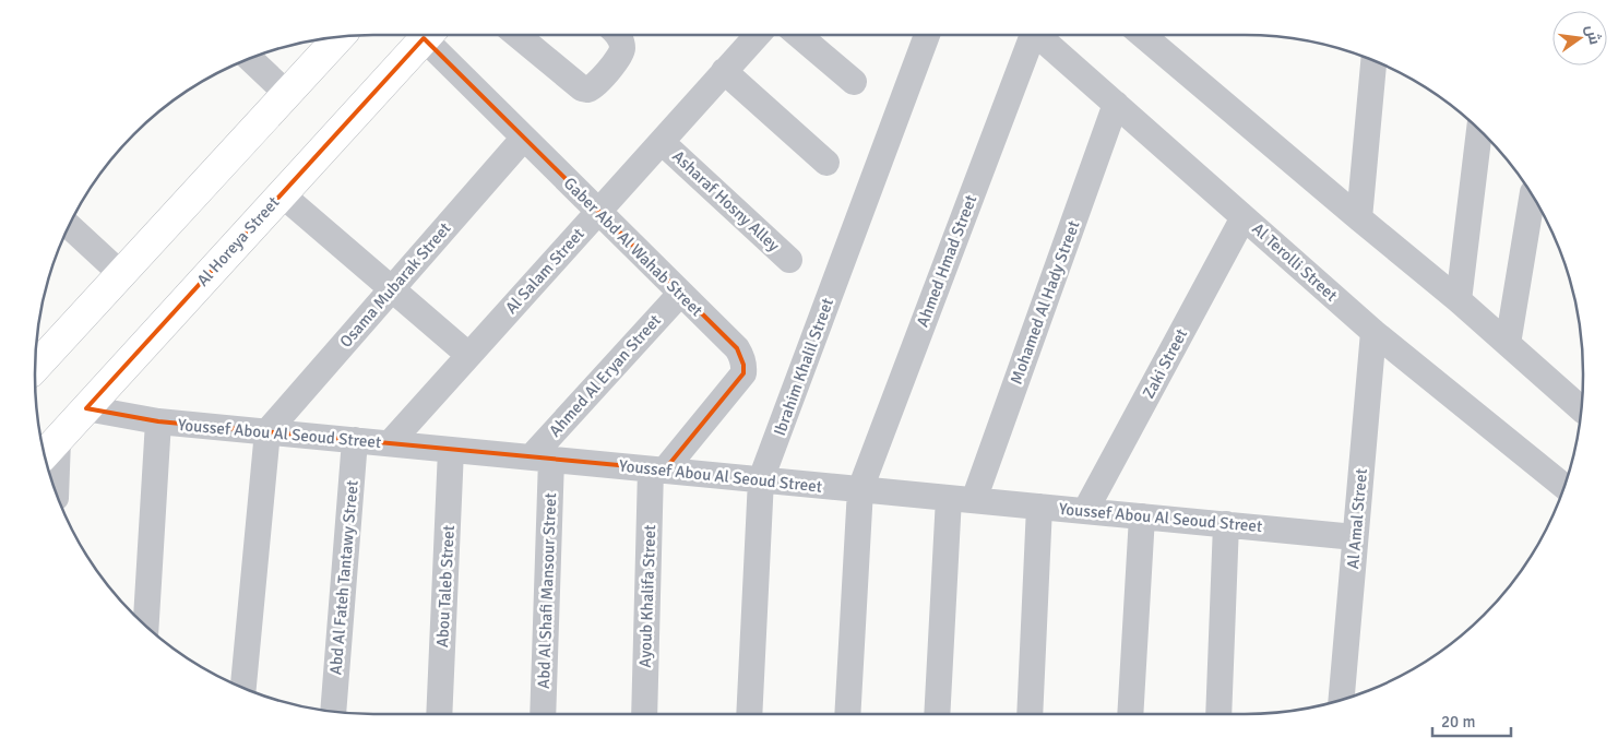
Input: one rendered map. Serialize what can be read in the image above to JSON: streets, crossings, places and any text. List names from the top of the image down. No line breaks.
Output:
{"streets":{"main road":["Al Horeya Street"],"street":["Asharaf Hosny Alley","Gaber Abd Al Wahab Street","Ahmed Hmad Street","Al Terolli Street","Al Salam Street","Osama Mubarak Street","Mohamed Al Hady Street","Zaki Street","Ibrahim Khalil Street","Ahmed Al Eryan Street","Youssef Abou Al Seoud Street","Al Amal Street","Abd Al Fateh Tantawy Street","Abou Taleb Street","Abd Al Shafi Mansour Street","Ayoub Khalifa Street"]},"crossings":[["Asharaf Hosny Alley","Al Salam Street"],["Al Horeya Street","Youssef Abou Al Seoud Street"],["Gaber Abd Al Wahab Street","Al Salam Street"],["Gaber Abd Al Wahab Street","Osama Mubarak Street"],["Gaber Abd Al Wahab Street","Ahmed Al Eryan Street"],["Gaber Abd Al Wahab Street","Youssef Abou Al Seoud Street"],["Gaber Abd Al Wahab Street","Ayoub Khalifa Street"],["Ahmed Hmad Street","Youssef Abou Al Seoud Street"],["Al Terolli Street","Mohamed Al Hady Street"],["Al Terolli Street","Zaki Street"],["Al Terolli Street","Al Amal Street"],["Al Salam Street","Youssef Abou Al Seoud Street"],["Osama Mubarak Street","Youssef Abou Al Seoud Street"],["Mohamed Al Hady Street","Youssef Abou Al Seoud Street"],["Zaki Street","Youssef Abou Al Seoud Street"],["Ibrahim Khalil Street","Youssef Abou Al Seoud Street"],["Ahmed Al Eryan Street","Youssef Abou Al Seoud Street"],["Ahmed Al Eryan Street","Abd Al Shafi Mansour Street"],["Youssef Abou Al Seoud Street","Al Amal Street"],["Youssef Abou Al Seoud Street","Abd Al Fateh Tantawy Street"],["Youssef Abou Al Seoud Street","Abou Taleb Street"],["Youssef Abou Al Seoud Street","Abd Al Shafi Mansour Street"],["Youssef Abou Al Seoud Street","Ayoub Khalifa Street"]],"scale_bar":"20 m","north":"right"}
